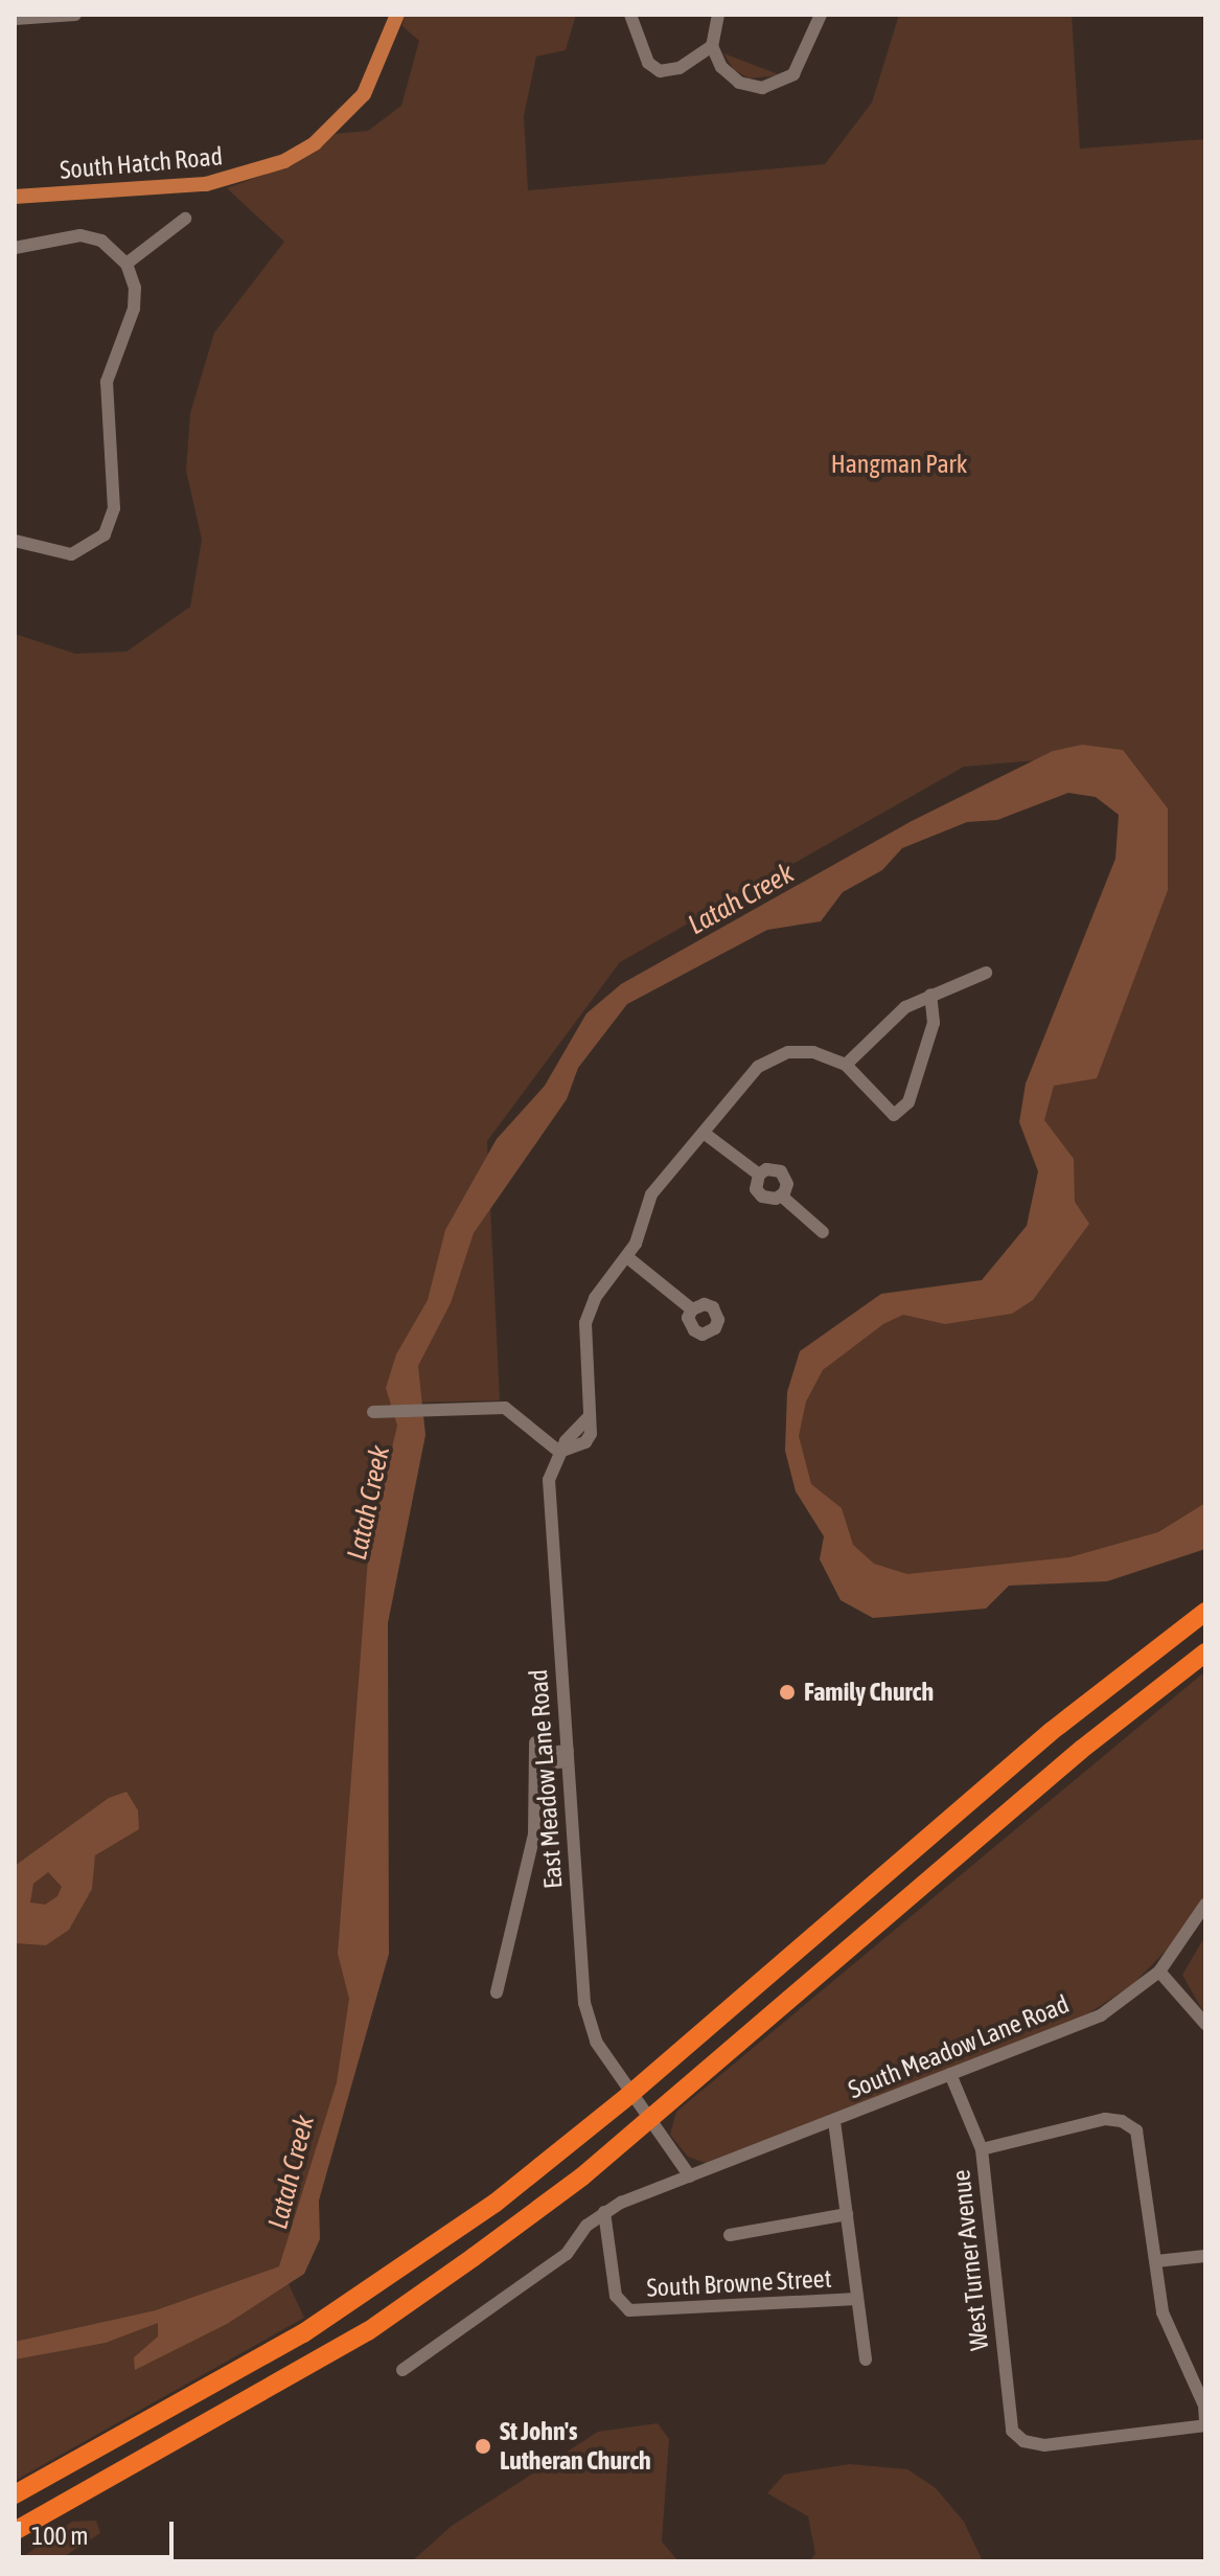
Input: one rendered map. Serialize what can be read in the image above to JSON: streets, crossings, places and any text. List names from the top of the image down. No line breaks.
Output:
{"streets":{"main road":["South Hatch Road"],"street":["East Meadow Lane Road","South Meadow Lane Road","West Turner Avenue","South Browne Street"]},"crossings":[["South Meadow Lane Road","West Turner Avenue"],["South Meadow Lane Road","South Browne Street"]],"water":["Latah Creek"],"parks":["Hangman Park"],"places":["Family Church","St John's Lutheran Church"],"scale_bar":"100 m"}
